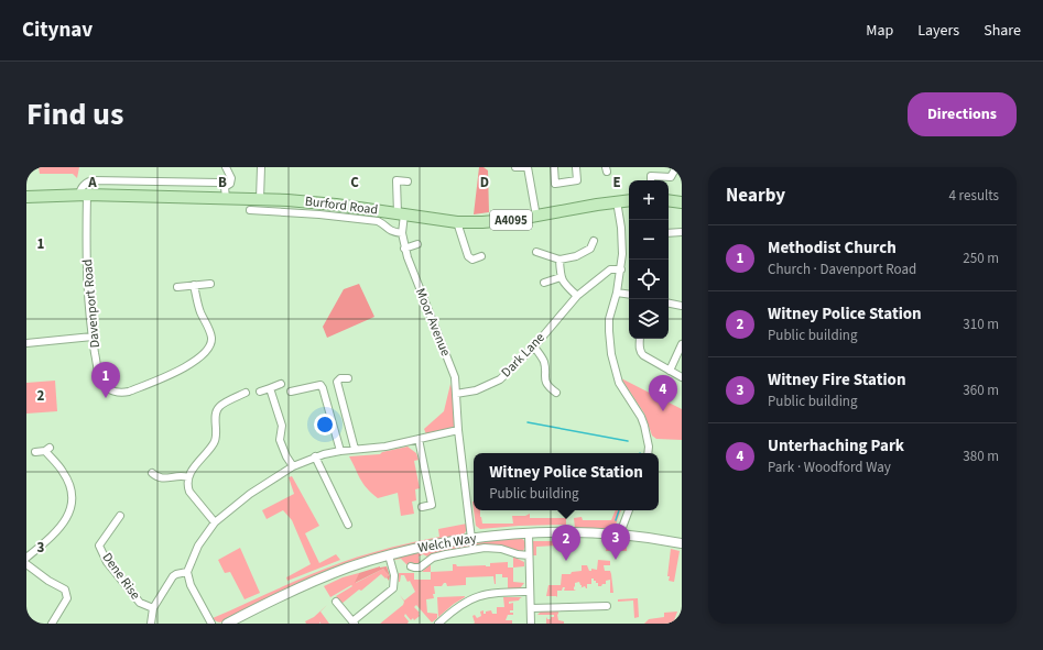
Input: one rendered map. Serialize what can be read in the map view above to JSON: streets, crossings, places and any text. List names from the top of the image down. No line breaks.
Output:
{"streets":{"main road":["Burford Road","A4095"],"street":["Davenport Road","Moor Avenue","Dark Lane","Welch Way","Dene Rise"]},"crossings":[["Burford Road","A4095"],["Burford Road","Davenport Road"],["Burford Road","Moor Avenue"],["Moor Avenue","Dark Lane"],["Moor Avenue","Welch Way"]],"page":{"header":"Citynav","nav":["Map","Layers","Share"],"title":"Find us","buttons":"Directions","heading":["Nearby","4 results"],"map_buttons":["+","−"],"list":[{"mark":"1","name":"Methodist Church","note":"Church · Davenport Road","value":"250 m"},{"mark":"2","name":"Witney Police Station","note":"Public building","value":"310 m"},{"mark":"3","name":"Witney Fire Station","note":"Public building","value":"360 m"},{"mark":"4","name":"Unterhaching Park","note":"Park · Woodford Way","value":"380 m"}],"pins":["1","4","3","2"],"popup":["Witney Police Station","Public building"]},"grid":{"columns":["A","B","C","D","E"],"rows":["1","2","3"]}}
